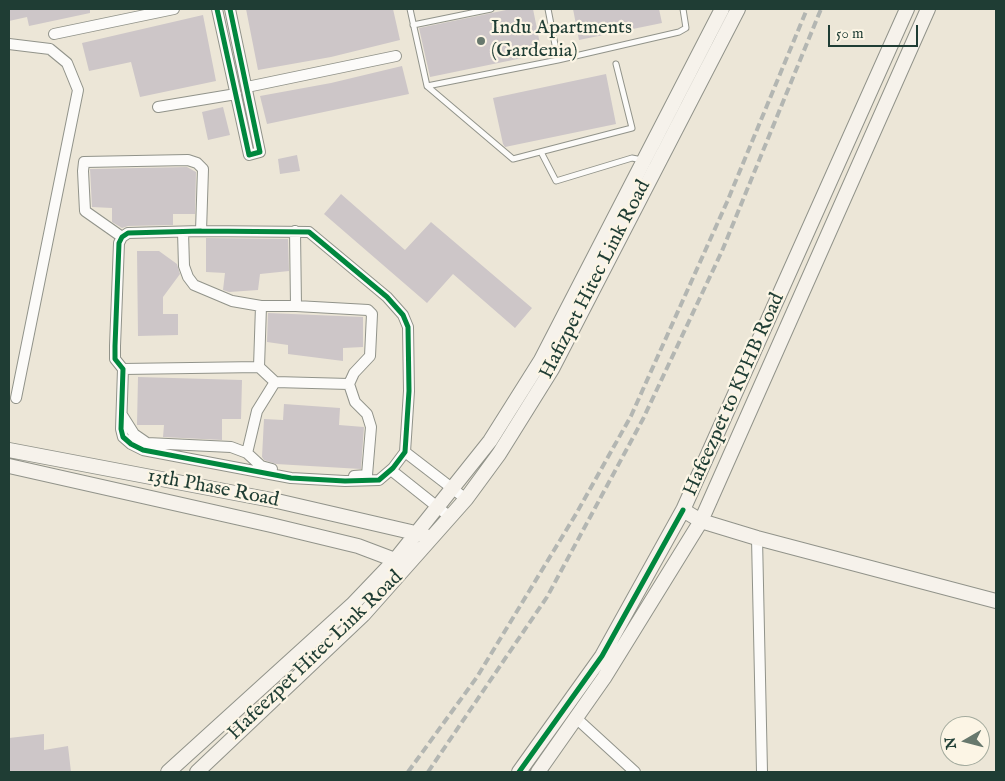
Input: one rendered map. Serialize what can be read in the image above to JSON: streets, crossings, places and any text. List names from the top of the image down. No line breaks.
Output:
{"streets":{"main road":["Hafizpet Hitec Link Road","Hafeezpet to KPHB Road","13th Phase Road","Hafeezpet Hitec Link Road"]},"crossings":[["Hafizpet Hitec Link Road","13th Phase Road"],["Hafizpet Hitec Link Road","Hafeezpet Hitec Link Road"],["13th Phase Road","Hafeezpet Hitec Link Road"]],"places":["Indu Apartments (Gardenia)"],"scale_bar":"50 m","north":"left"}
